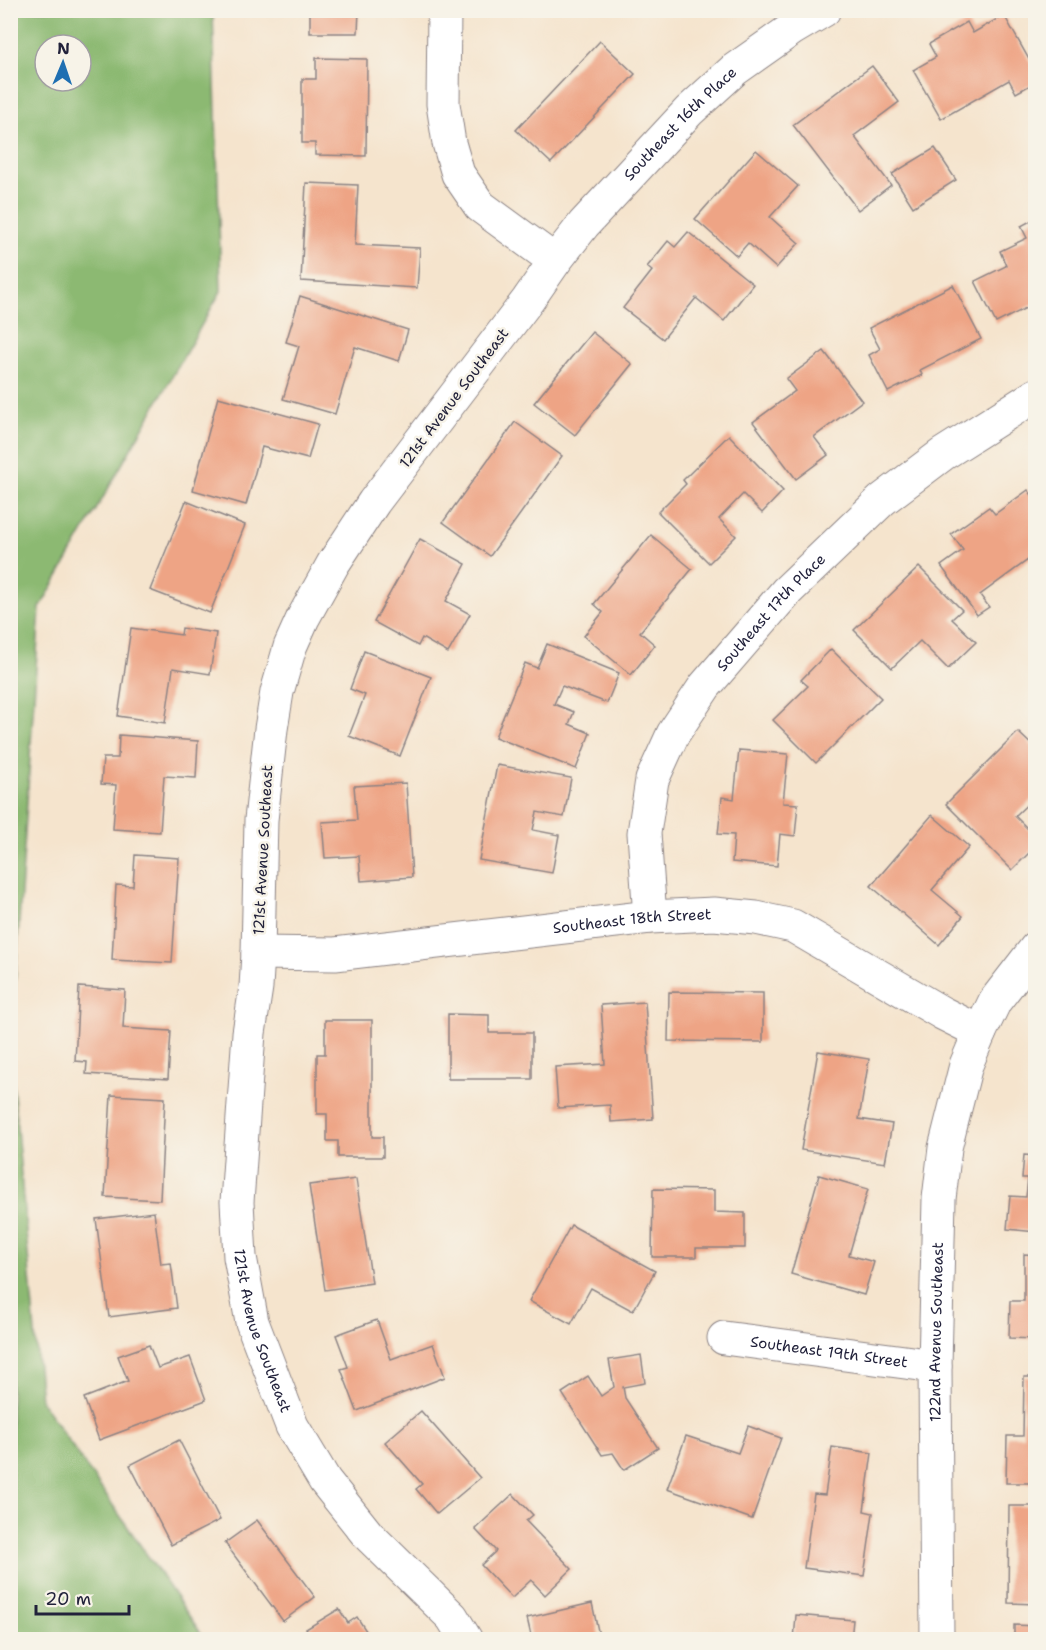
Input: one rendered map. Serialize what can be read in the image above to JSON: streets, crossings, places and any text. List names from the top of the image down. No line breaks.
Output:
{"streets":{"street":["Southeast 16th Place","121st Avenue Southeast","Southeast 17th Place","Southeast 18th Street","122nd Avenue Southeast","Southeast 19th Street"]},"crossings":[["Southeast 16th Place","121st Avenue Southeast"],["121st Avenue Southeast","Southeast 18th Street"],["Southeast 17th Place","Southeast 18th Street"],["Southeast 18th Street","122nd Avenue Southeast"],["122nd Avenue Southeast","Southeast 19th Street"]],"scale_bar":"20 m","north":"top"}
